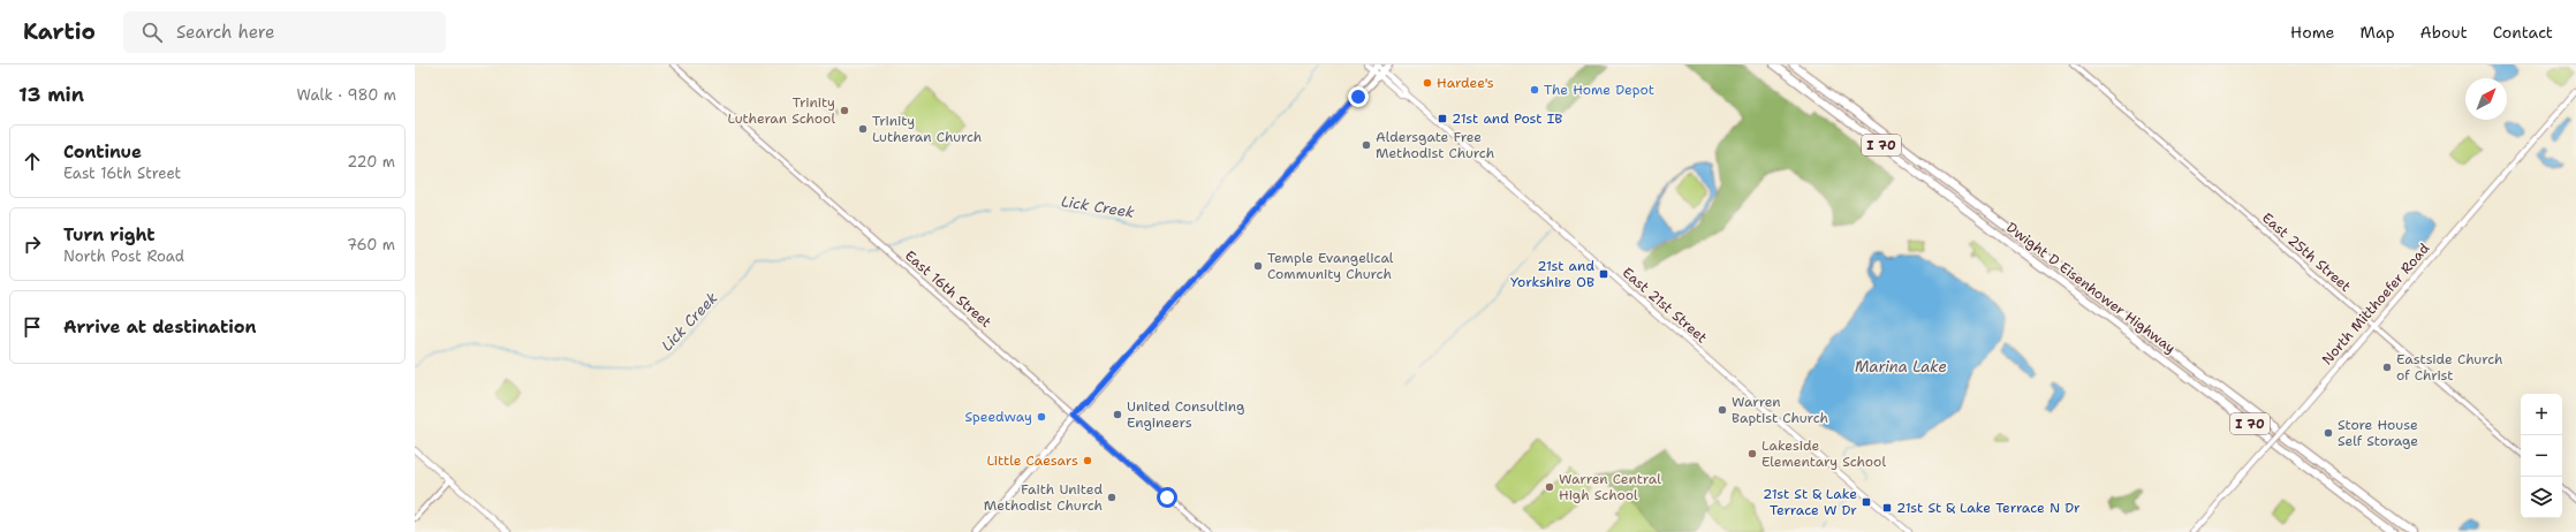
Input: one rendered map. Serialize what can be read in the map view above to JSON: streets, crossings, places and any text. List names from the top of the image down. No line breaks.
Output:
{"streets":{"highway":["I 70","Dwight D Eisenhower Highway"],"main road":["North Mitthoefer Road","East 21st Street"],"street":["East 25th Street","East 16th Street"]},"crossings":[["East 25th Street","North Mitthoefer Road"]],"water":["Lick Creek","Marina Lake"],"places":{"other":["Hardee's","The Home Depot","Trinity Lutheran School","Trinity Lutheran Church","Aldersgate Free Methodist Church","Temple Evangelical Community Church","Eastside Church of Christ","Warren Baptist Church","United Consulting Engineers","Speedway","Store House Self Storage","Lakeside Elementary School","Little Caesars","Warren Central High School","Faith United Methodist Church"],"transit":["21st and Post IB","21st and Yorkshire OB","21st St & Lake Terrace W Dr","21st St & Lake Terrace N Dr"]},"north":"top right","page":{"header":"Kartio","search":"Search here","nav":["Home","Map","About","Contact"],"heading":["13 min","Walk · 980 m"],"list":[["Continue","East 16th Street","220 m"],["Turn right","North Post Road","760 m"],"Arrive at destination"],"map_buttons":["+","−"]}}
